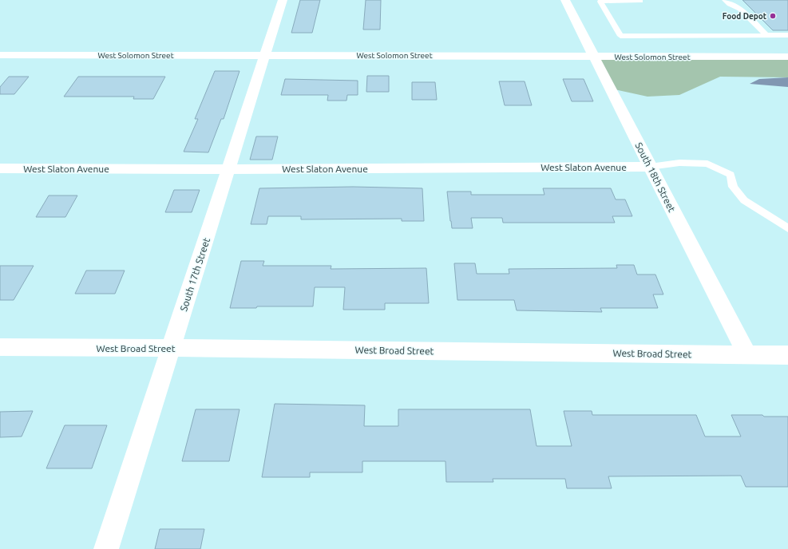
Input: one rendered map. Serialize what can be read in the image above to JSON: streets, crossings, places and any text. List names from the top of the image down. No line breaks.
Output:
{"streets":{"street":["West Solomon Street","West Slaton Avenue","South 18th Street","South 17th Street","West Broad Street"]},"crossings":[["West Solomon Street","South 18th Street"],["West Solomon Street","South 17th Street"],["West Slaton Avenue","South 18th Street"],["West Slaton Avenue","South 17th Street"],["South 18th Street","West Broad Street"],["South 17th Street","West Broad Street"]],"places":["Food Depot"]}
